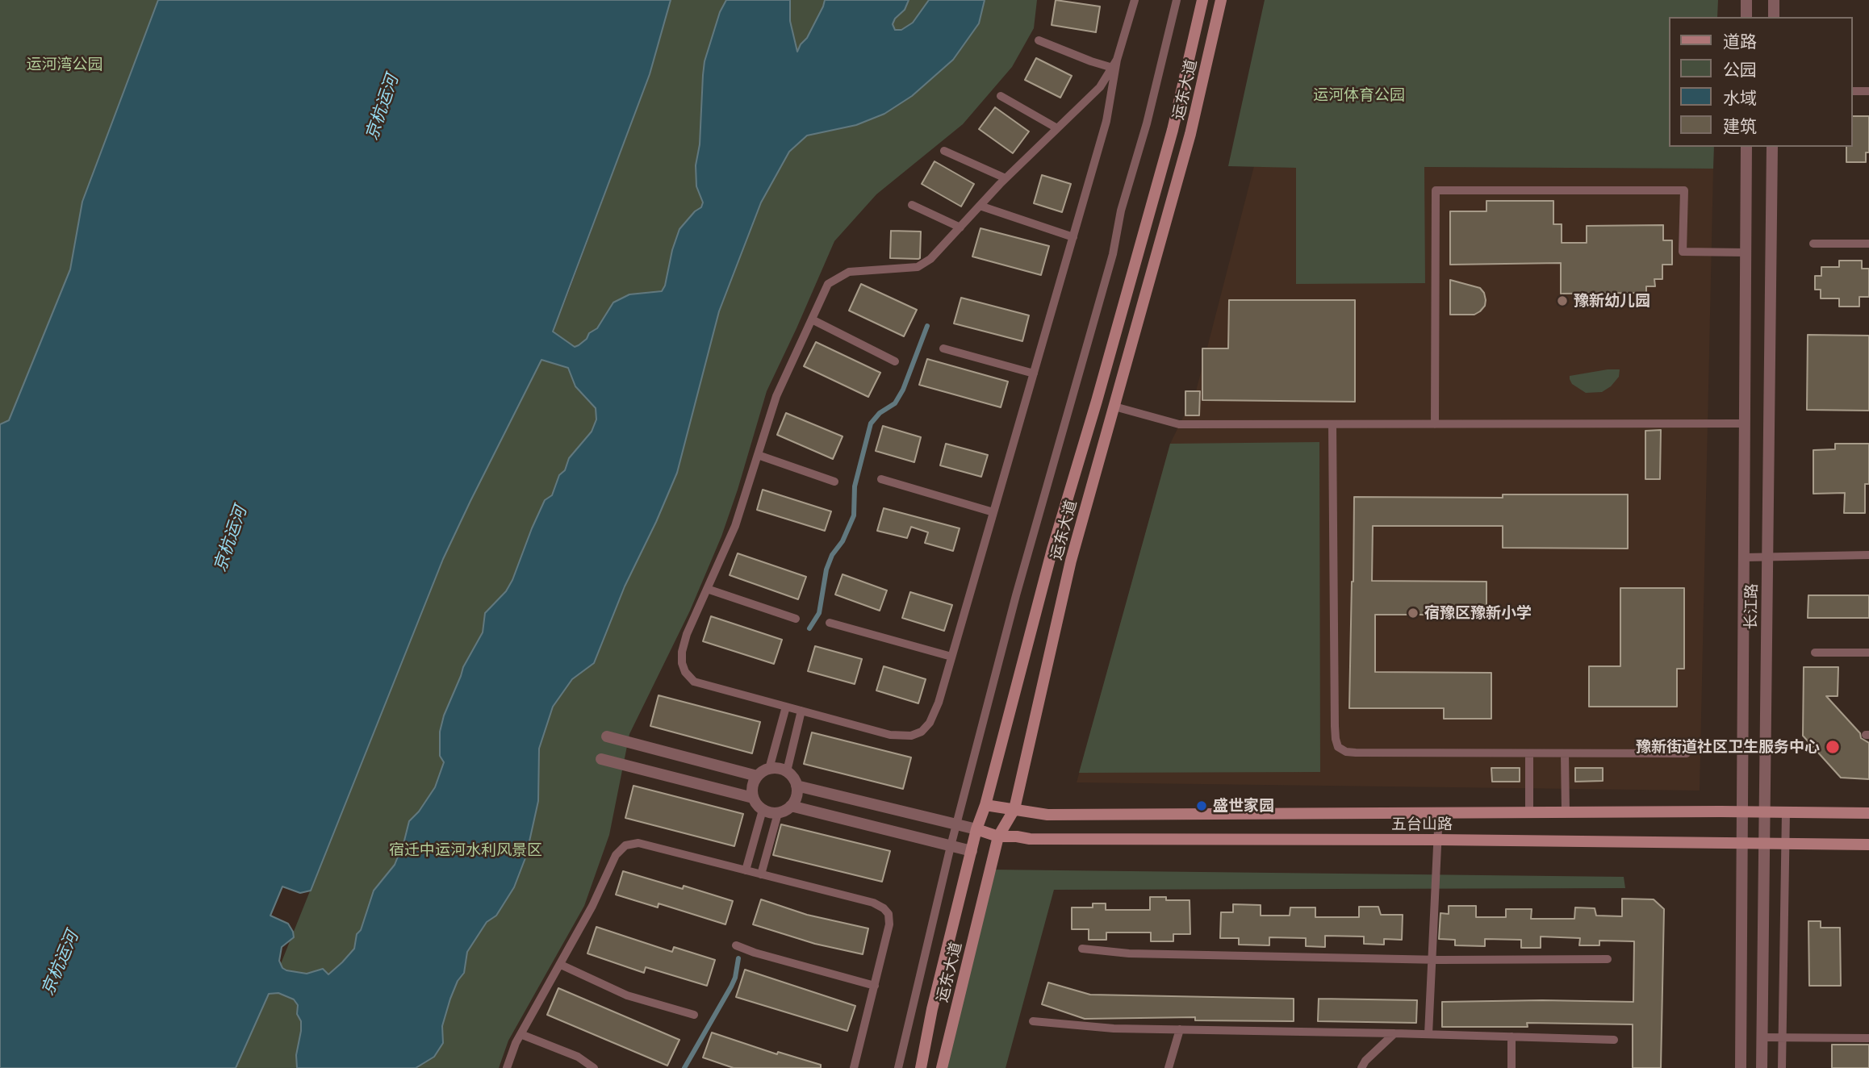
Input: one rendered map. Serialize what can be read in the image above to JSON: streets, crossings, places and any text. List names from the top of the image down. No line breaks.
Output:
{"streets":{"main road":["运东大道","五台山路"],"street":["长江路"]},"crossings":[["运东大道","五台山路"],["长江路","五台山路"]],"water":["京杭运河"],"parks":["运河湾公园","运河体育公园","宿迁中运河水利风景区"],"places":["豫新幼儿园","宿豫区豫新小学","豫新街道社区卫生服务中心","盛世家园"],"legend":["道路","公园","水域","建筑"]}
